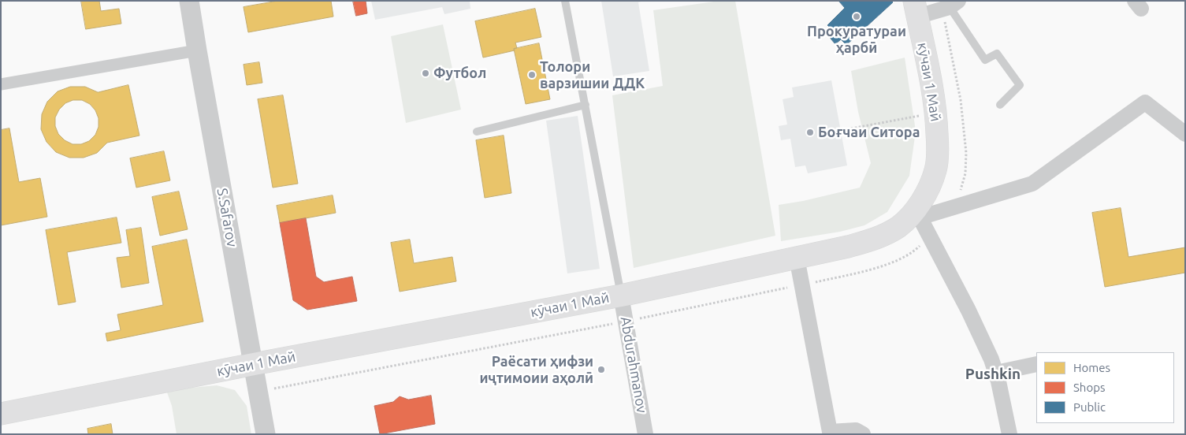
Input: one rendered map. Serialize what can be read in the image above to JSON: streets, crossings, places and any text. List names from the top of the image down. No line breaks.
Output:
{"streets":{"main road":["кӯчаи 1 Май"],"street":["S.Safarov","Abdurahmanov"]},"crossings":[["кӯчаи 1 Май","S.Safarov"],["кӯчаи 1 Май","Abdurahmanov"]],"districts":["Pushkin"],"places":["Прокуратураи ҳарбӣ","Футбол","Толори варзишии ДДК","Боғчаи Ситора","Раёсати ҳифзи иҷтимоии аҳолӣ"],"legend":["Homes","Shops","Public"]}
